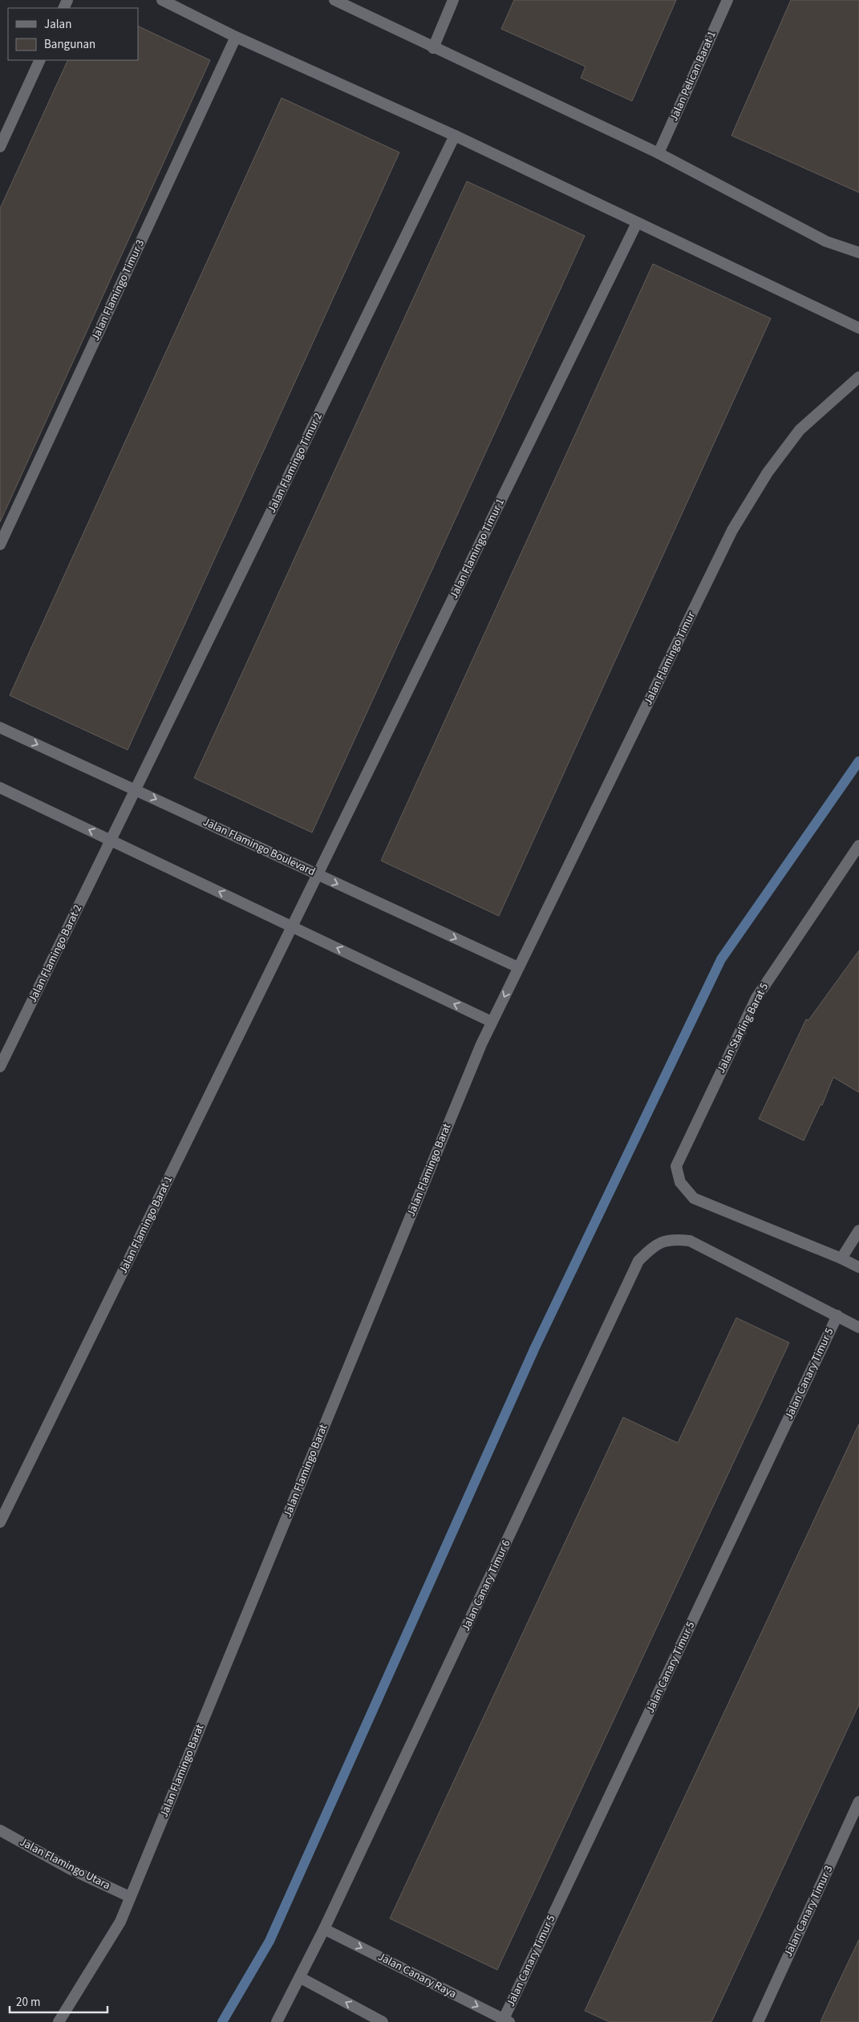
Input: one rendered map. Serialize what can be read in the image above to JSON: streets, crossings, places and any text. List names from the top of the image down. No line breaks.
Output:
{"streets":{"street":["Jalan Pelican Barat 1","Jalan Flamingo Timur 3","Jalan Flamingo Timur 2","Jalan Flamingo Timur 1","Jalan Flamingo Timur","Jalan Flamingo Boulevard","Jalan Flamingo Barat 2","Jalan Starling Barat 5","Jalan Flamingo Barat","Jalan Flamingo Barat 1","Jalan Canary Timur 5","Jalan Canary Timur 6","Jalan Flamingo Utara","Jalan Canary Timur 3","Jalan Canary Raya"]},"crossings":[["Jalan Flamingo Timur 2","Jalan Flamingo Boulevard"],["Jalan Flamingo Timur 2","Jalan Flamingo Barat 2"],["Jalan Flamingo Timur 1","Jalan Flamingo Boulevard"],["Jalan Flamingo Timur 1","Jalan Flamingo Barat 1"],["Jalan Flamingo Timur","Jalan Flamingo Boulevard"],["Jalan Flamingo Timur","Jalan Flamingo Barat"],["Jalan Flamingo Barat","Jalan Flamingo Utara"],["Jalan Canary Timur 5","Jalan Canary Timur 6"],["Jalan Canary Timur 5","Jalan Canary Raya"],["Jalan Canary Timur 6","Jalan Canary Raya"]],"legend":["Jalan","Bangunan"],"scale_bar":"20 m"}
